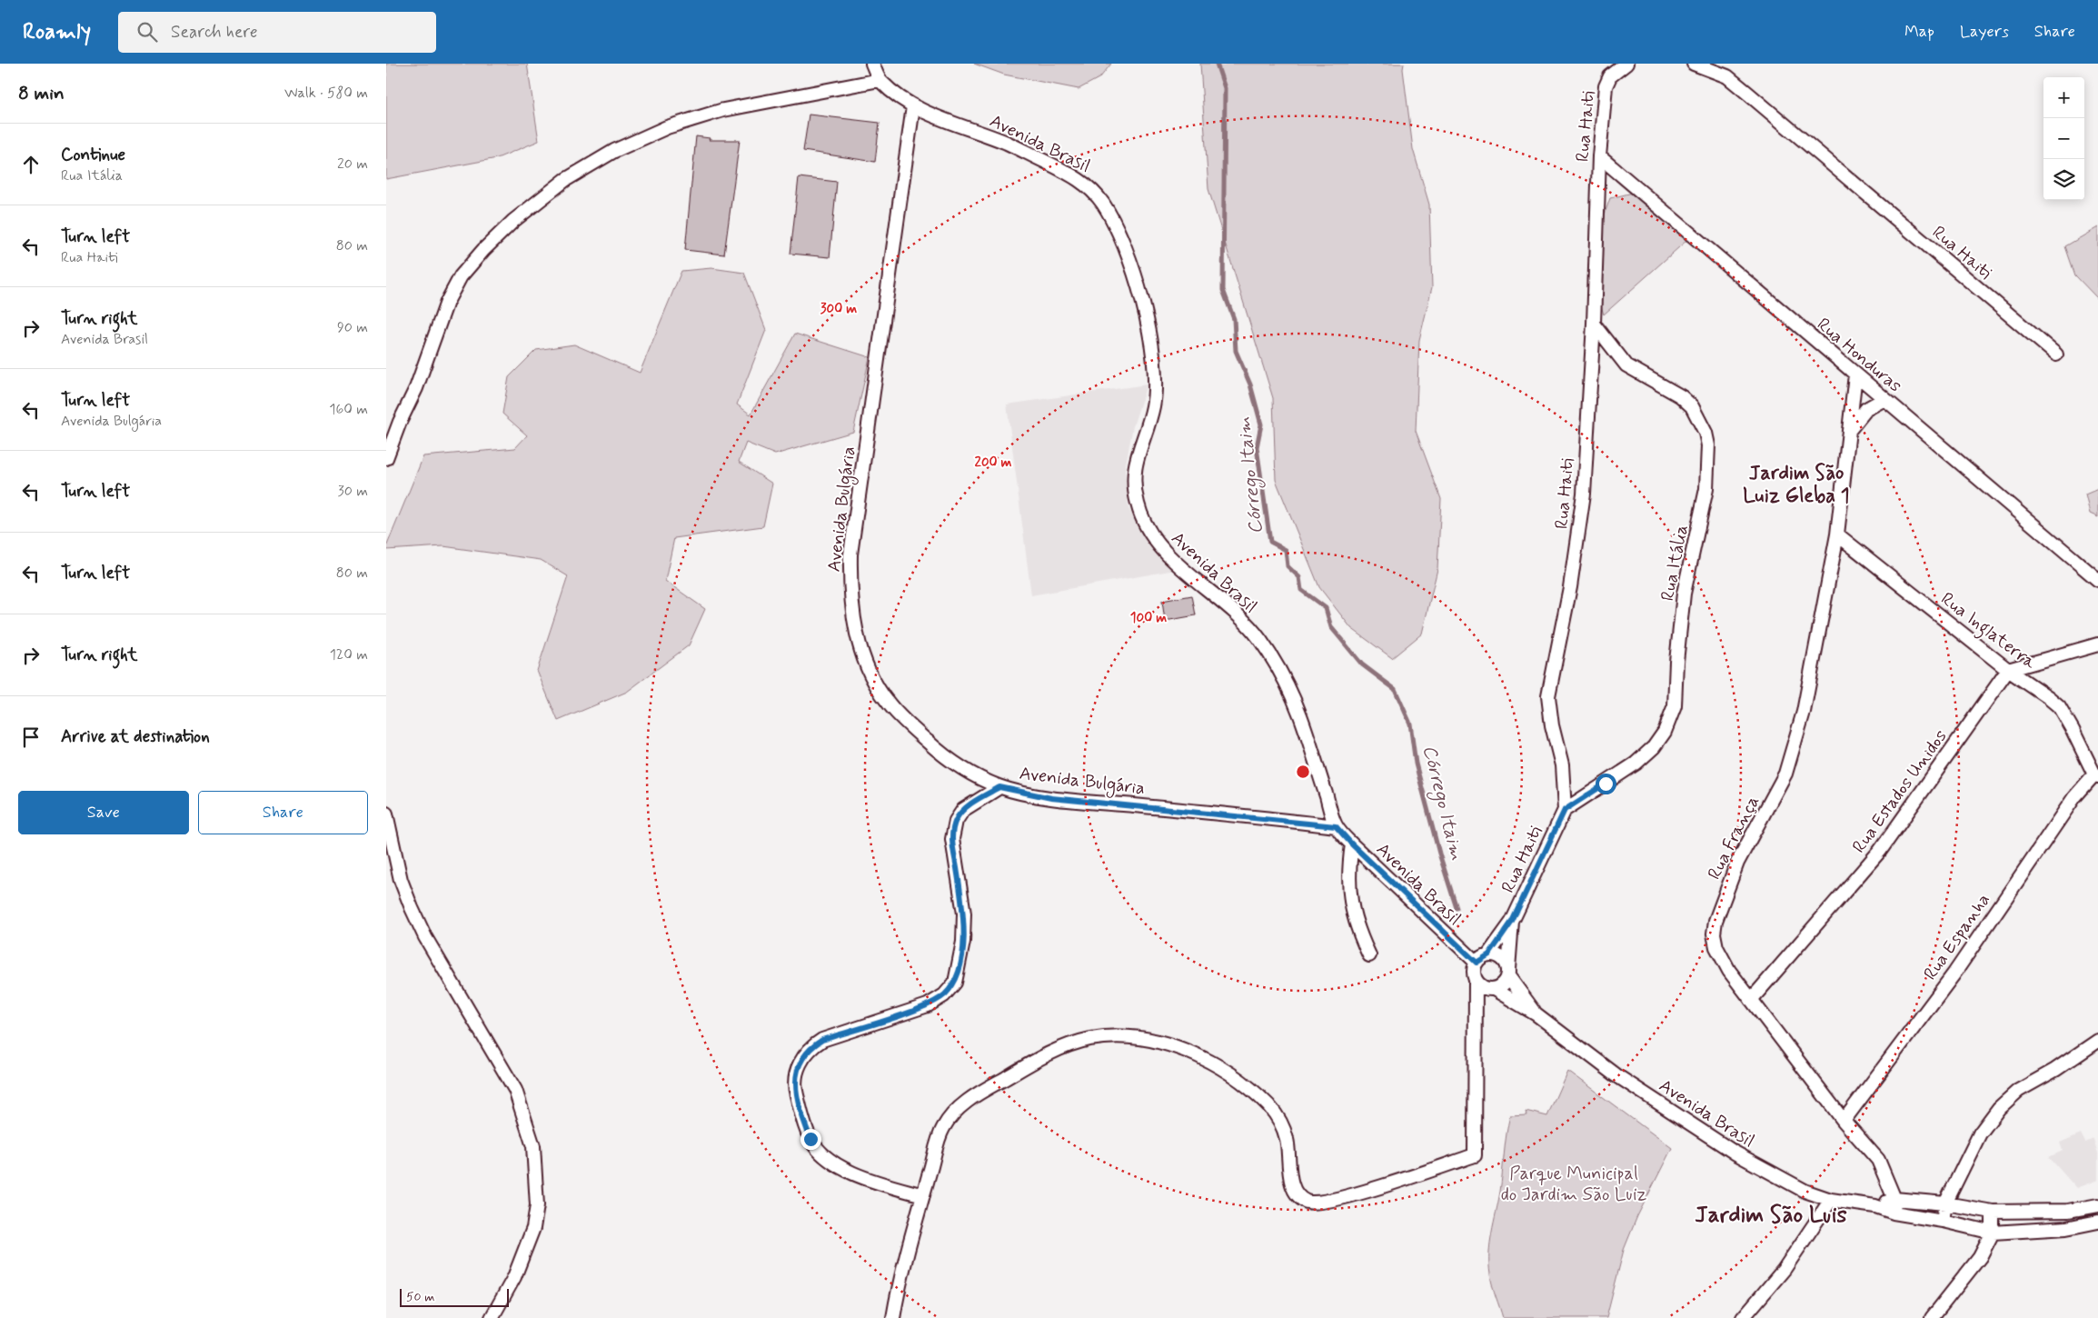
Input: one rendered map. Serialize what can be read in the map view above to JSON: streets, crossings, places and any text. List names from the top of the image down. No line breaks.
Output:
{"streets":{"street":["Rua Haiti","Avenida Brasil","Rua Honduras","Avenida Bulgária","Rua Itália","Rua Inglaterra","Rua Estados Unidos","Rua França","Rua Espanha"]},"crossings":[["Rua Haiti","Avenida Brasil"],["Rua Haiti","Rua Honduras"],["Rua Haiti","Rua Itália"],["Avenida Brasil","Avenida Bulgária"],["Avenida Brasil","Rua França"],["Rua Honduras","Rua França"],["Rua Inglaterra","Rua Estados Unidos"],["Rua Inglaterra","Rua França"],["Rua Inglaterra","Rua Espanha"],["Rua Estados Unidos","Rua França"],["Rua França","Rua Espanha"]],"districts":["Jardim São Luiz Gleba 1","Jardim São Luis"],"water":["Córrego Itaim"],"parks":["Parque Municipal do Jardim São Luiz"],"scale_bar":"50 m","page":{"header":"Roamly","search":"Search here","nav":["Map","Layers","Share"],"heading":["8 min","Walk · 580 m"],"map_buttons":["+","−"],"list":[["Continue","Rua Itália","20 m"],["Turn left","Rua Haiti","80 m"],["Turn right","Avenida Brasil","90 m"],["Turn left","Avenida Bulgária","160 m"],["Turn left","30 m"],["Turn left","80 m"],["Turn right","120 m"],"Arrive at destination"],"buttons":["Save","Share"],"scale":"50 m"},"rings":["300 m","200 m","100 m"]}
